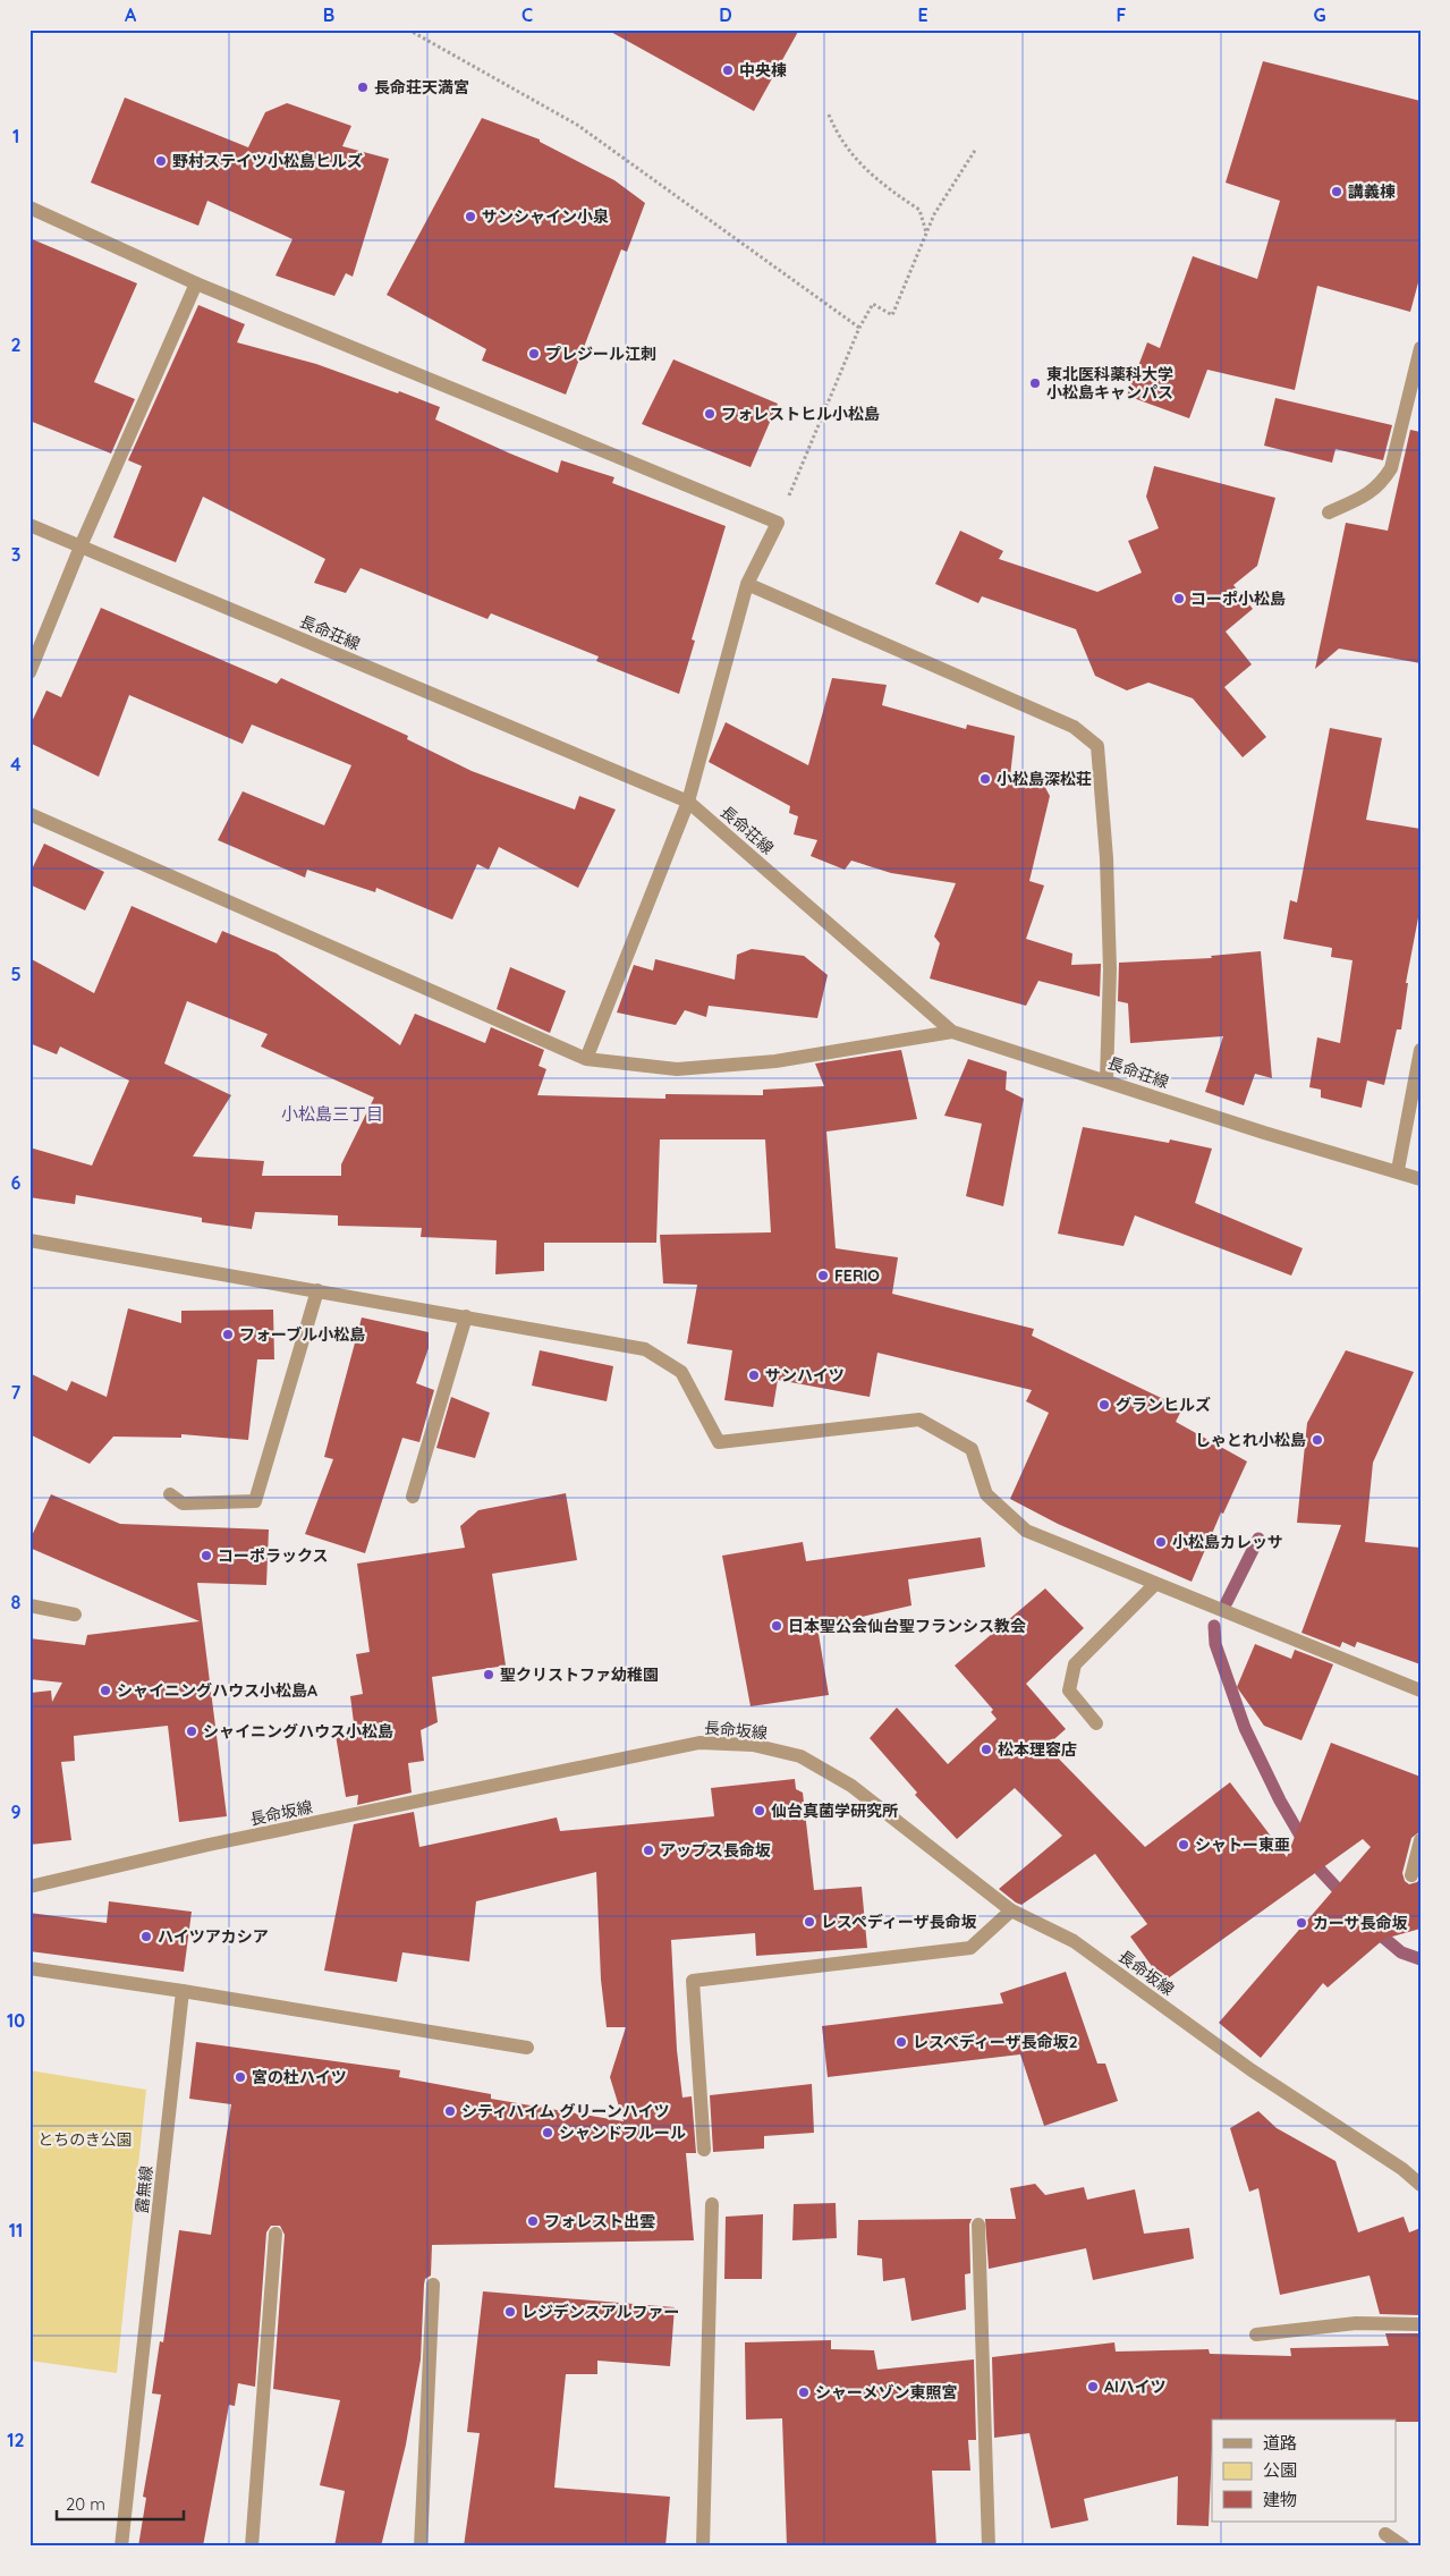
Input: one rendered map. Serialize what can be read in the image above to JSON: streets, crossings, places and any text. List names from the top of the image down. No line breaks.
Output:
{"streets":{"street":["長命荘線","長命坂線","露無線"]},"districts":["小松島三丁目"],"parks":["とちのき公園"],"places":["中央棟","長命荘天満宮","野村ステイツ小松島ヒルズ","講義棟","サンシャイン小泉","プレジール江刺","東北医科薬科大学 小松島キャンパス","フォレストヒル小松島","コーポ小松島","小松島深松荘","FERIO","フォーブル小松島","サンハイツ","グランヒルズ","しゃとれ小松島","小松島カレッサ","コーポラックス","日本聖公会仙台聖フランシス教会","聖クリストファ幼稚園","シャイニングハウス小松島A","シャイニングハウス小松島","松本理容店","仙台真菌学研究所","シャトー東亜","アップス長命坂","レスペディーザ長命坂","カーサ長命坂","ハイツアカシア","レスペディーザ長命坂2","宮の杜ハイツ","シティハイム グリーンハイツ","シャンドフルール","フォレスト出雲","レジデンスアルファー","AIハイツ","シャーメゾン東照宮"],"legend":["道路","公園","建物"],"scale_bar":"20 m","grid":{"columns":["A","B","C","D","E","F","G"],"rows":["1","2","3","4","5","6","7","8","9","10","11","12"]}}
